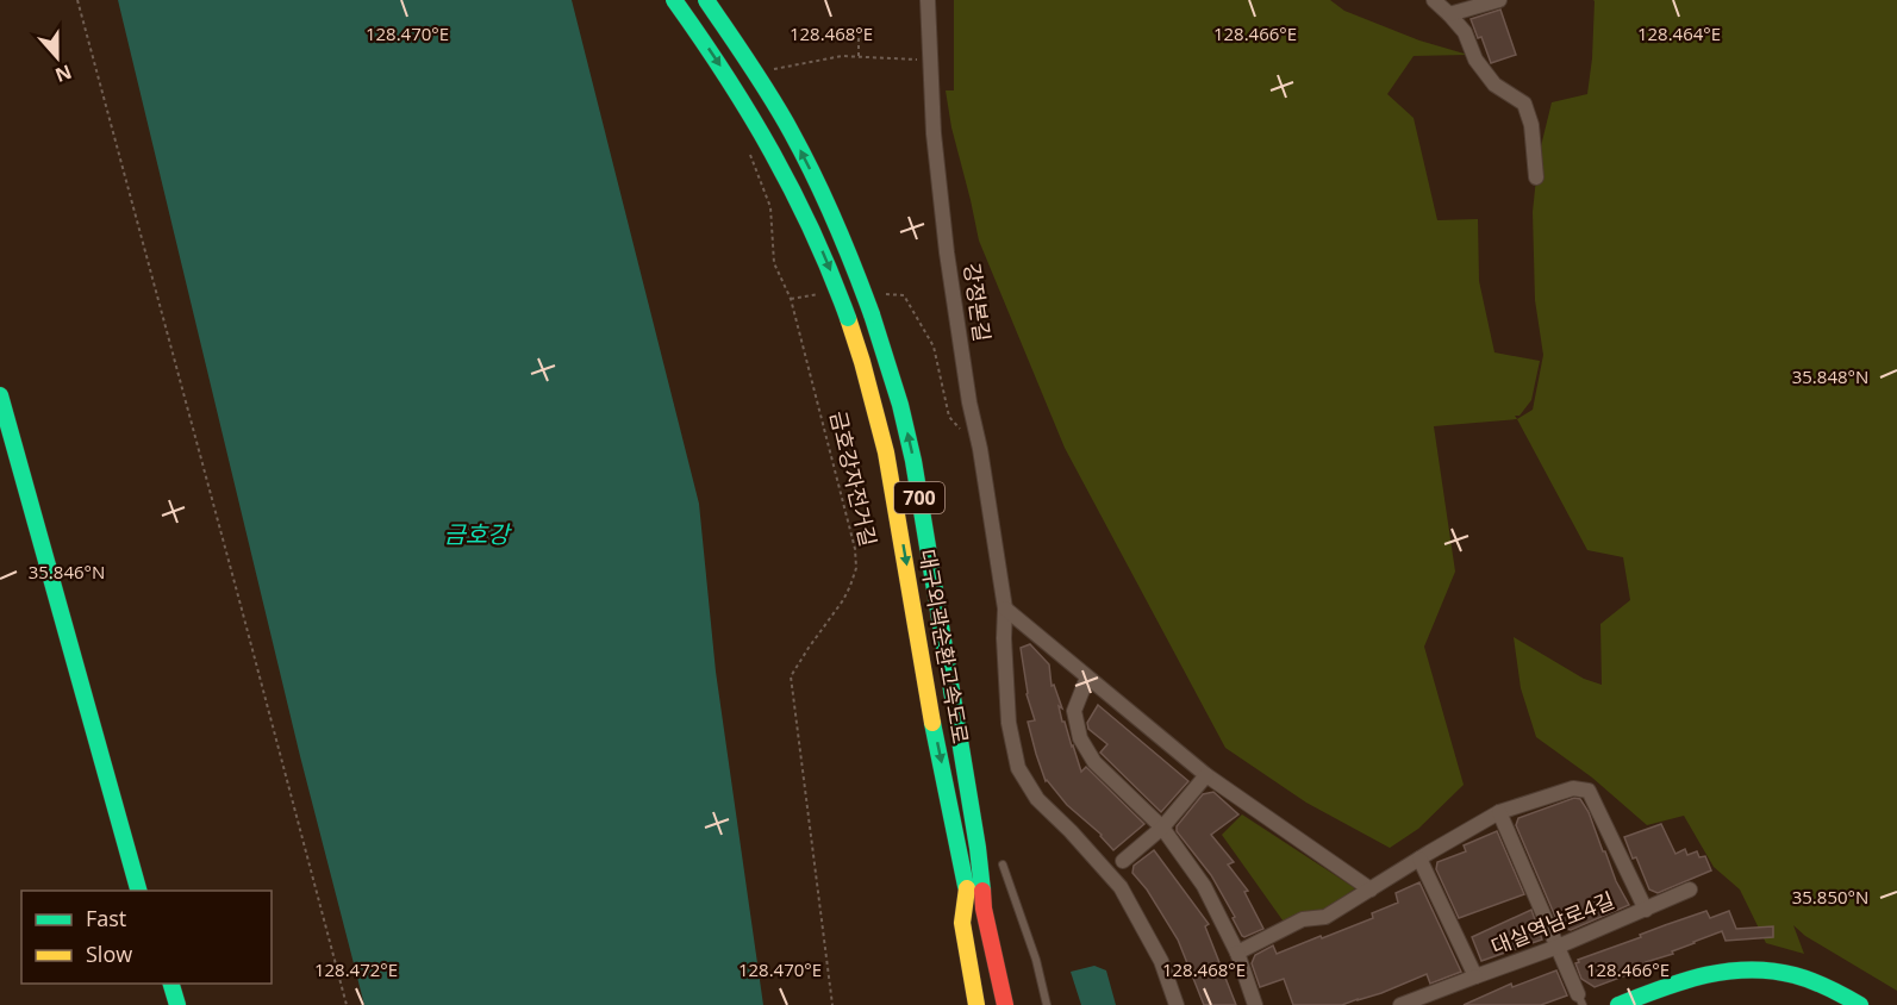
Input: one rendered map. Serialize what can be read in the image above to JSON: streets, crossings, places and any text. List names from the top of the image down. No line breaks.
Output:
{"streets":{"main road":["700","대구외곽순환고속도로"],"street":["강정본길","대실역남로4길"],"path":["금호강자전거길"]},"water":["금호강"],"legend":["Fast","Slow"],"north":"bottom","coordinates":["128.470°E","128.468°E","128.466°E","128.464°E","35.848°N","35.846°N","35.850°N","128.472°E"]}
